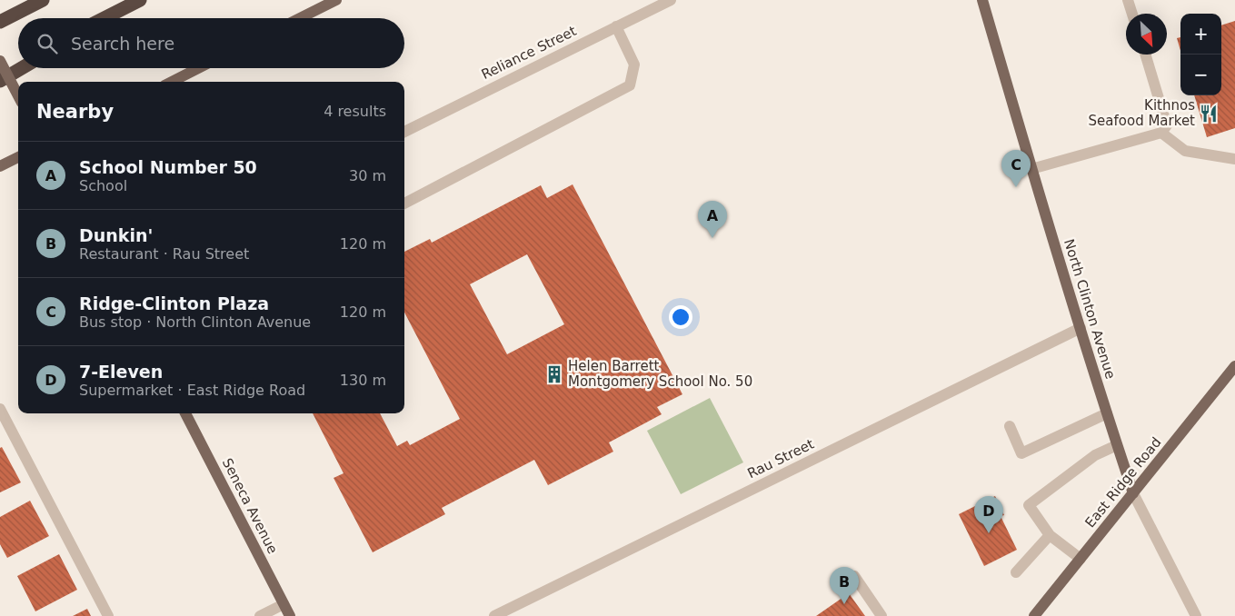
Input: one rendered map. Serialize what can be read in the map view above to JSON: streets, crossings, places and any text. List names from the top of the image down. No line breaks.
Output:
{"streets":{"main road":["North Clinton Avenue","East Ridge Road","Seneca Avenue"],"street":["Reliance Street","Rau Street"]},"crossings":[["North Clinton Avenue","Rau Street"],["North Clinton Avenue","East Ridge Road"]],"places":{"restaurant":["Kithnos Seafood Market"],"building":["Helen Barrett Montgomery School No. 50"]},"north":"bottom right","page":{"map_buttons":["+","−"],"search":"Search here","heading":["Nearby","4 results"],"list":[{"mark":"A","name":"School Number 50","note":"School","value":"30 m"},{"mark":"B","name":"Dunkin'","note":"Restaurant · Rau Street","value":"120 m"},{"mark":"C","name":"Ridge-Clinton Plaza","note":"Bus stop · North Clinton Avenue","value":"120 m"},{"mark":"D","name":"7-Eleven","note":"Supermarket · East Ridge Road","value":"130 m"}],"pins":["C","A","D","B"]}}
